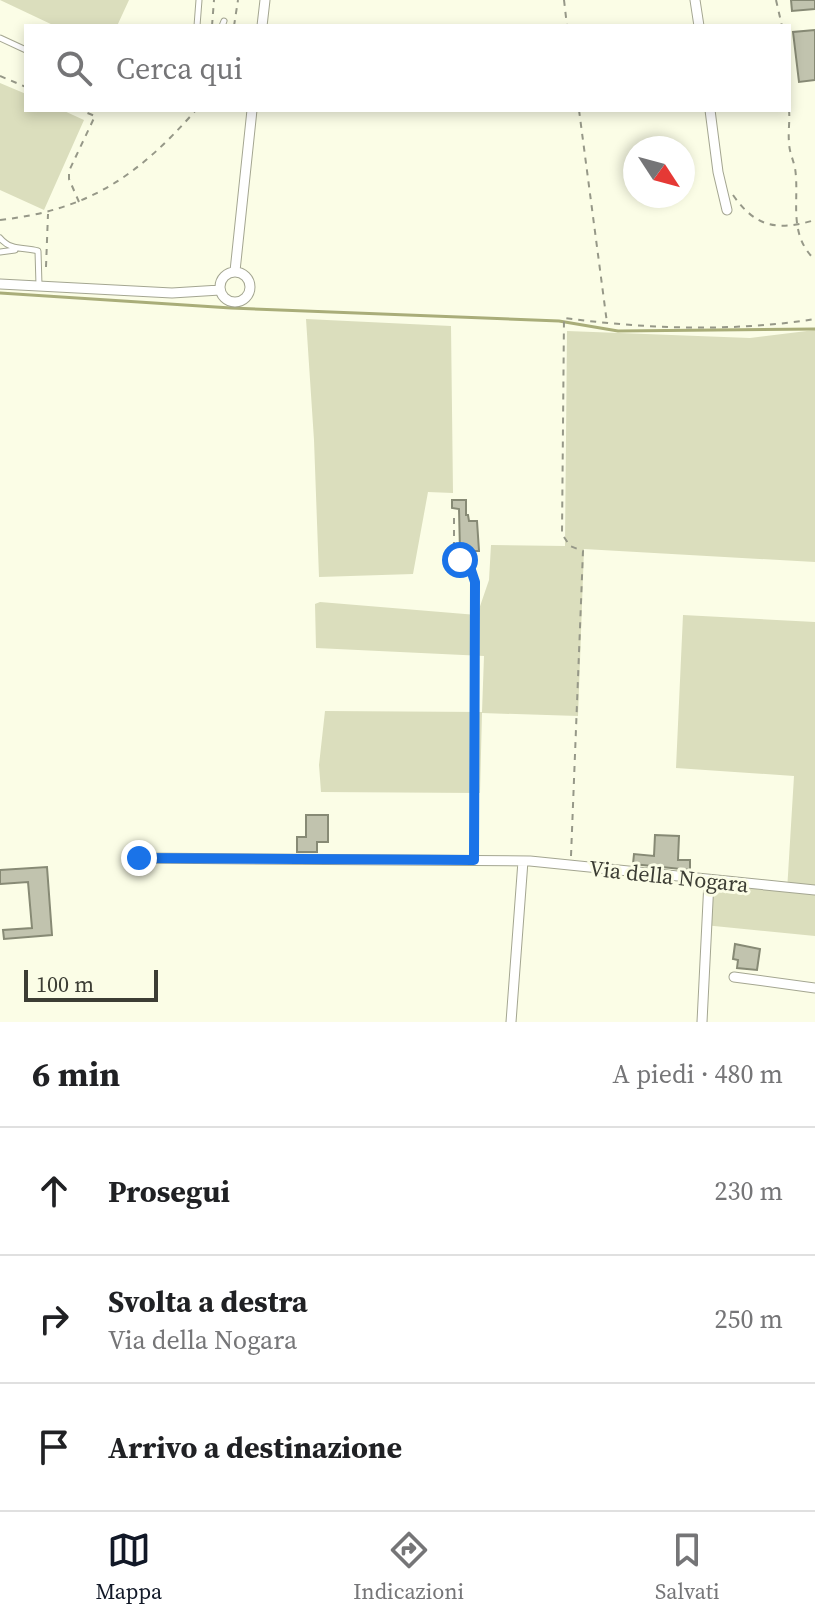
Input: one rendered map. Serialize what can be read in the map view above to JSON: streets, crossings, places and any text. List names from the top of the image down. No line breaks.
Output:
{"streets":{"street":["Via della Nogara"]},"scale_bar":"100 m","north":"bottom right","page":{"search":"Cerca qui","scale":"100 m","heading":["6 min","A piedi · 480 m"],"list":[["Prosegui","230 m"],["Svolta a destra","Via della Nogara","250 m"],"Arrivo a destinazione"],"nav":["Mappa","Indicazioni","Salvati"]}}
